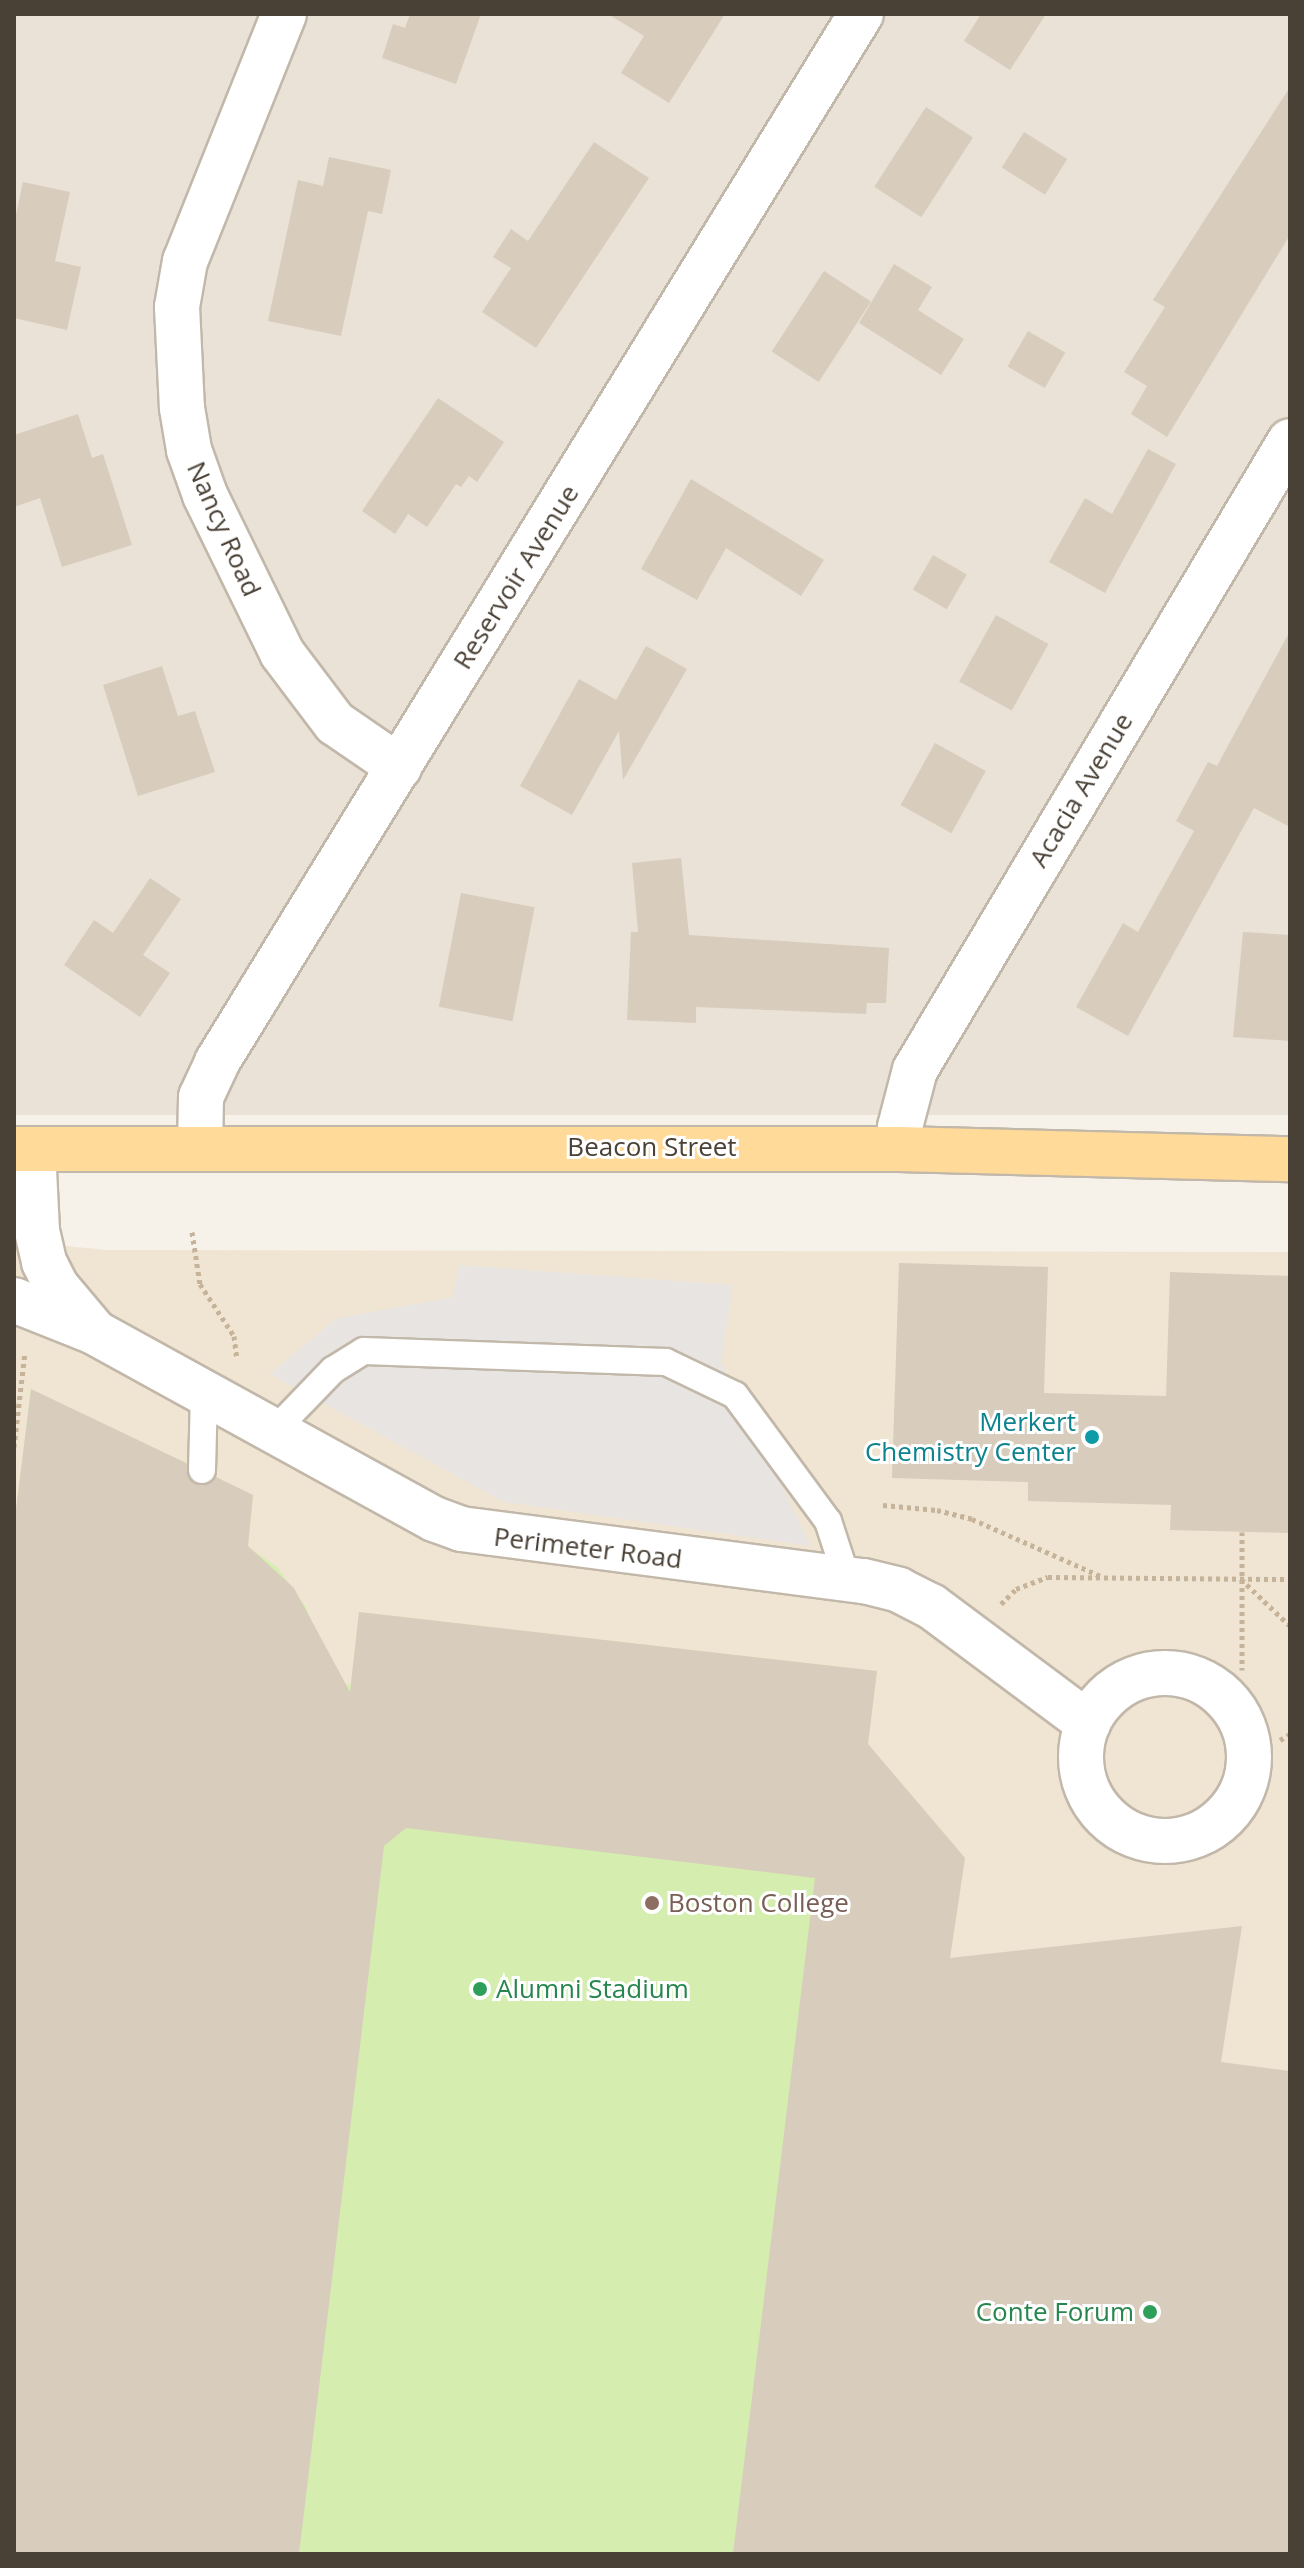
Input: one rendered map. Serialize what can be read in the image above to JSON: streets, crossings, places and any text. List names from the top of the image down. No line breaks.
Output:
{"streets":{"main road":["Beacon Street"],"street":["Nancy Road","Reservoir Avenue","Acacia Avenue","Perimeter Road"]},"crossings":[["Nancy Road","Reservoir Avenue"],["Reservoir Avenue","Beacon Street"],["Acacia Avenue","Beacon Street"],["Beacon Street","Perimeter Road"]],"places":["Merkert Chemistry Center","Boston College","Alumni Stadium","Conte Forum"]}
